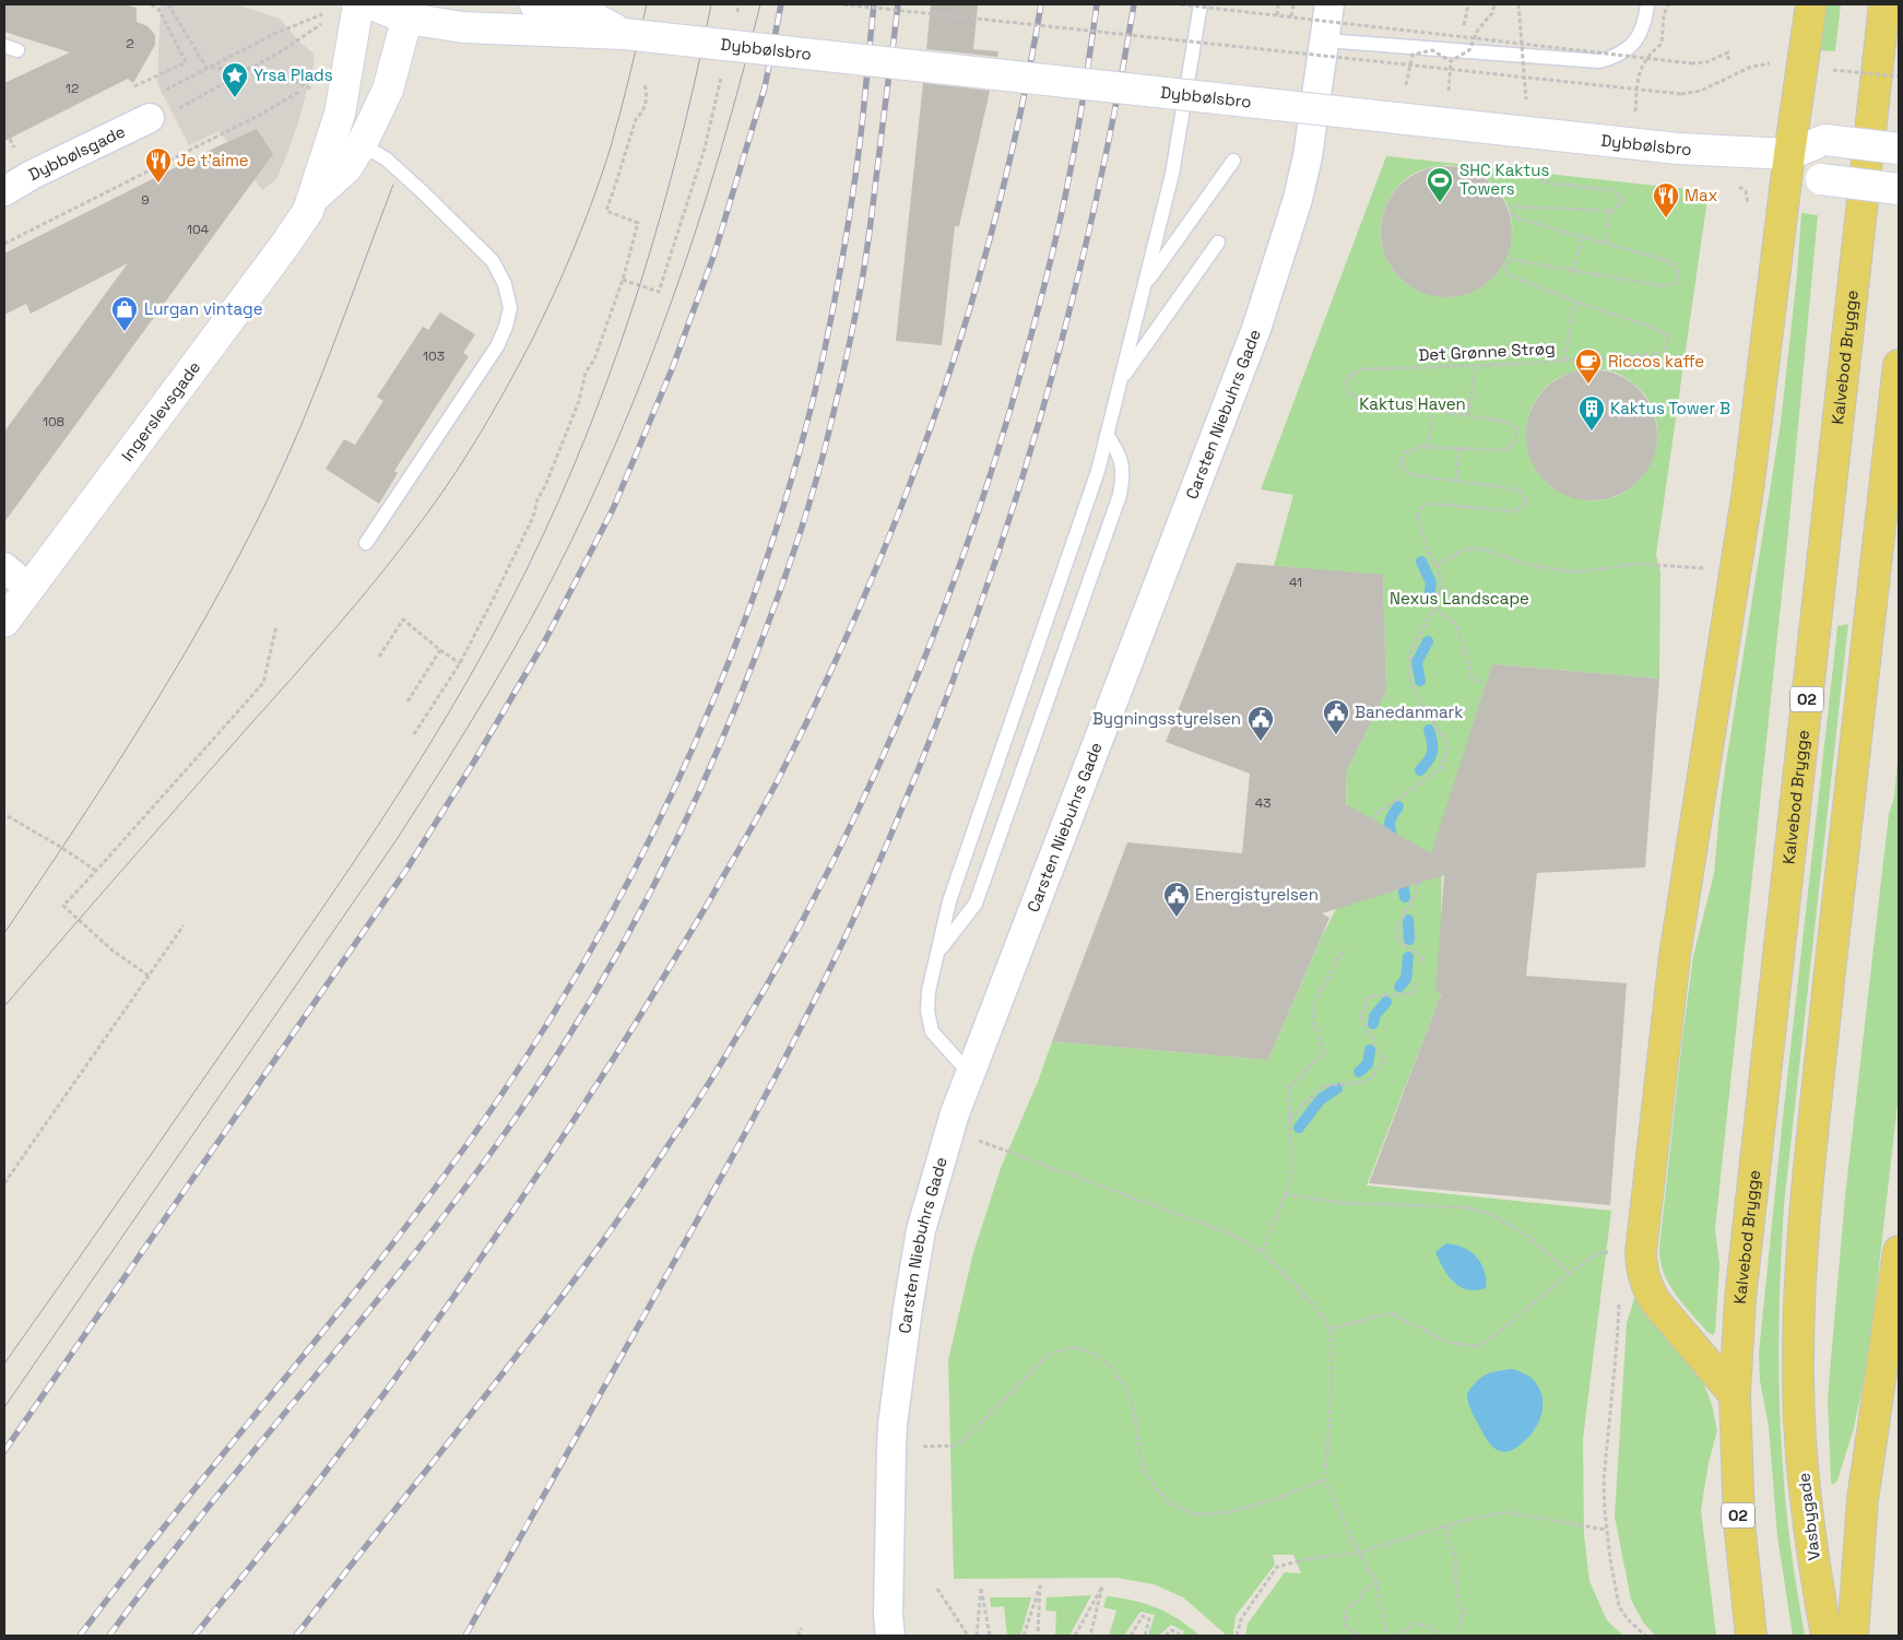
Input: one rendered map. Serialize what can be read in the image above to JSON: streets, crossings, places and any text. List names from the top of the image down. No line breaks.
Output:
{"streets":{"main road":["Kalvebod Brygge","O2","Vasbygade"],"street":["Dybbølsbro","Dybbølsgade","Ingerslevsgade","Carsten Niebuhrs Gade"],"path":["Det Grønne Strøg"]},"crossings":[["Dybbølsbro","Ingerslevsgade"],["Kalvebod Brygge","O2"]],"parks":["Kaktus Haven","Nexus Landscape"],"places":{"place":["Yrsa Plads"],"restaurant":["Je t’aime","Max"],"sports":["SHC Kaktus Towers"],"shop":["Lurgan vintage"],"cafe":["Riccos kaffe"],"building":["Kaktus Tower B"],"public building":["Banedanmark","Bygningsstyrelsen","Energistyrelsen"]},"house_numbers":["2","12","9","104","103","108","41","43"]}
